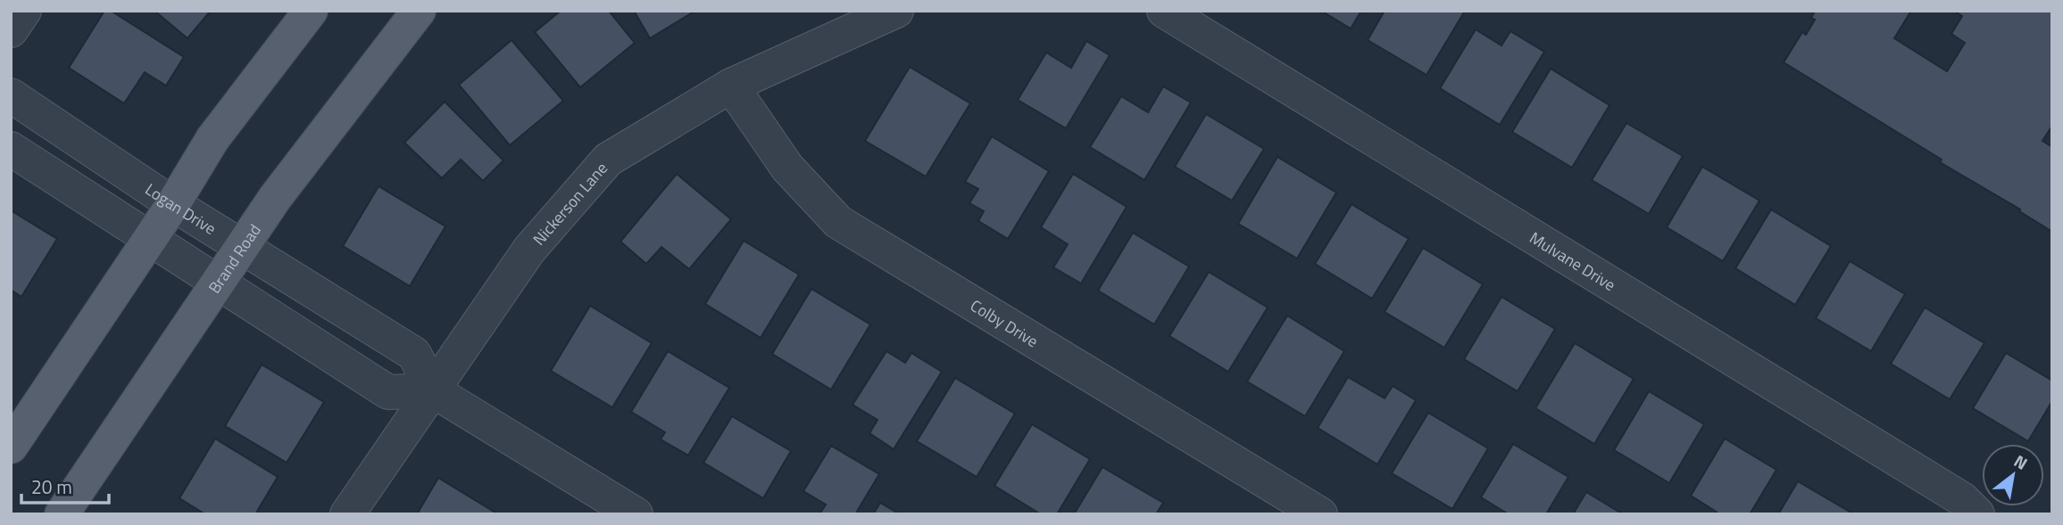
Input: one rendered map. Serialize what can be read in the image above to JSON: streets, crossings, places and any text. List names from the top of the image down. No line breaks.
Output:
{"streets":{"main road":["Brand Road"],"street":["Nickerson Lane","Logan Drive","Mulvane Drive","Colby Drive"]},"crossings":[["Nickerson Lane","Logan Drive"],["Nickerson Lane","Colby Drive"],["Logan Drive","Brand Road"]],"scale_bar":"20 m","north":"top right"}
